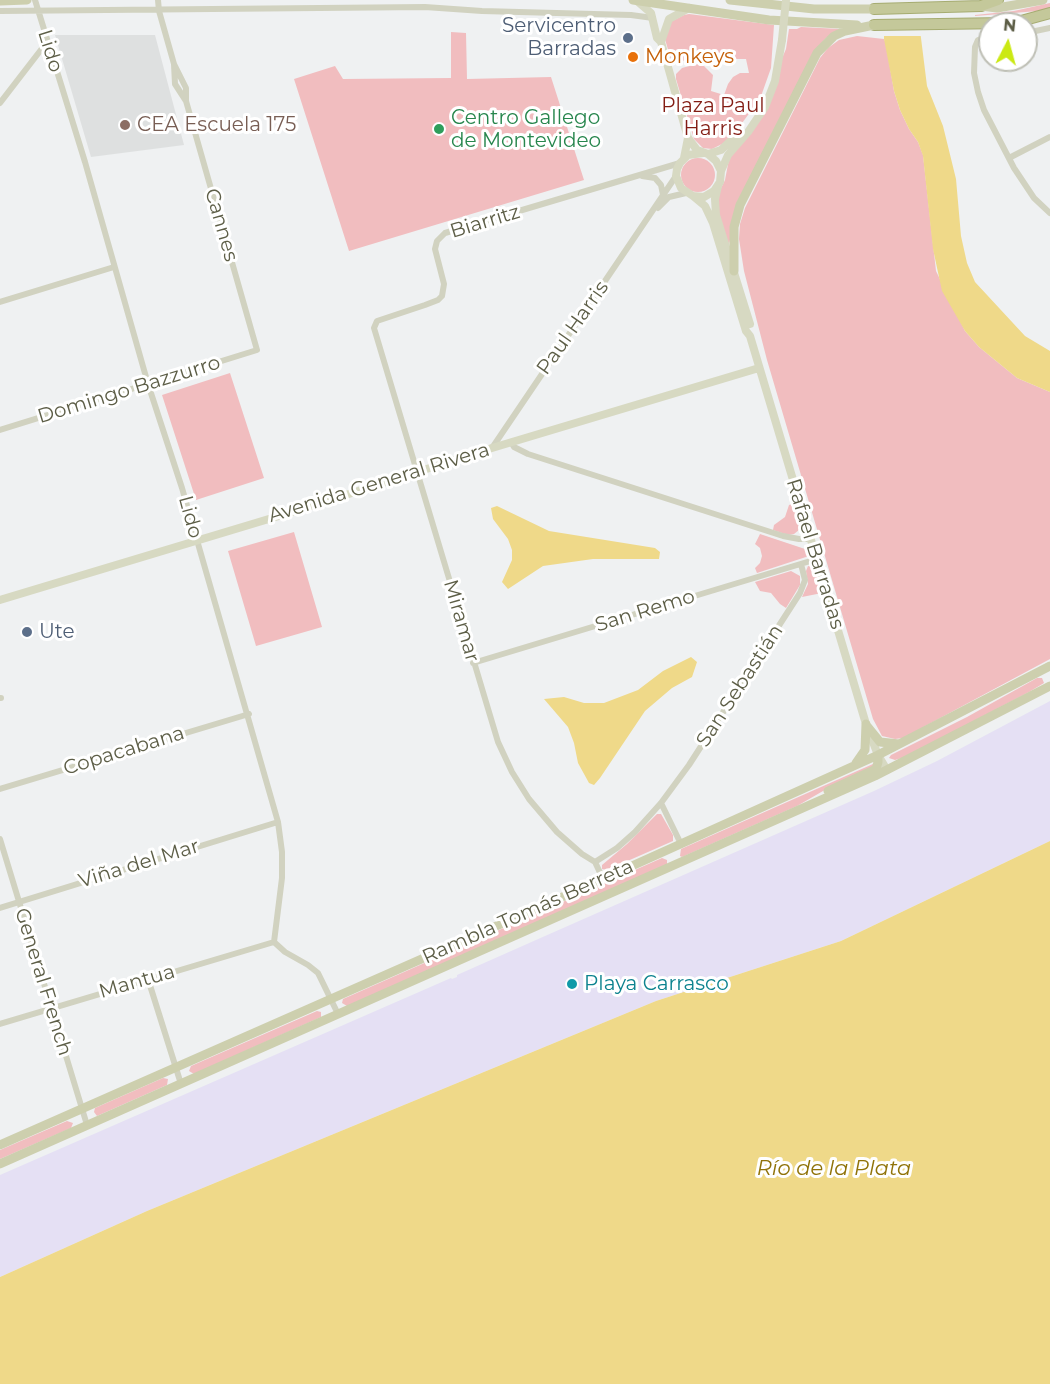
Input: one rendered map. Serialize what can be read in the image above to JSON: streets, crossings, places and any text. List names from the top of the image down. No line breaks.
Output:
{"streets":{"main road":["Avenida General Rivera","Rafael Barradas","Rambla Tomás Berreta"],"street":["Lido","Biarritz","Cannes","Paul Harris","Domingo Bazzurro","San Remo","Miramar","San Sebastián","Copacabana","Viña del Mar","General French","Mantua"]},"crossings":[["Lido","Domingo Bazzurro"],["Lido","Avenida General Rivera"],["Lido","Copacabana"],["Lido","Viña del Mar"],["Lido","Mantua"],["Biarritz","Paul Harris"],["Biarritz","Rafael Barradas"],["Biarritz","Miramar"],["Cannes","Domingo Bazzurro"],["Paul Harris","Avenida General Rivera"],["Paul Harris","Rafael Barradas"],["Avenida General Rivera","Rafael Barradas"],["Avenida General Rivera","Miramar"],["Rafael Barradas","San Remo"],["Rafael Barradas","Rambla Tomás Berreta"],["San Remo","Miramar"],["San Remo","San Sebastián"],["Miramar","San Sebastián"],["Miramar","Rambla Tomás Berreta"],["Viña del Mar","General French"],["Rambla Tomás Berreta","General French"],["General French","Mantua"]],"water":["Río de la Plata"],"parks":["Plaza Paul Harris"],"places":["Servicentro Barradas","Monkeys","CEA Escuela 175","Centro Gallego de Montevideo","Ute","Playa Carrasco"],"north":"top"}
